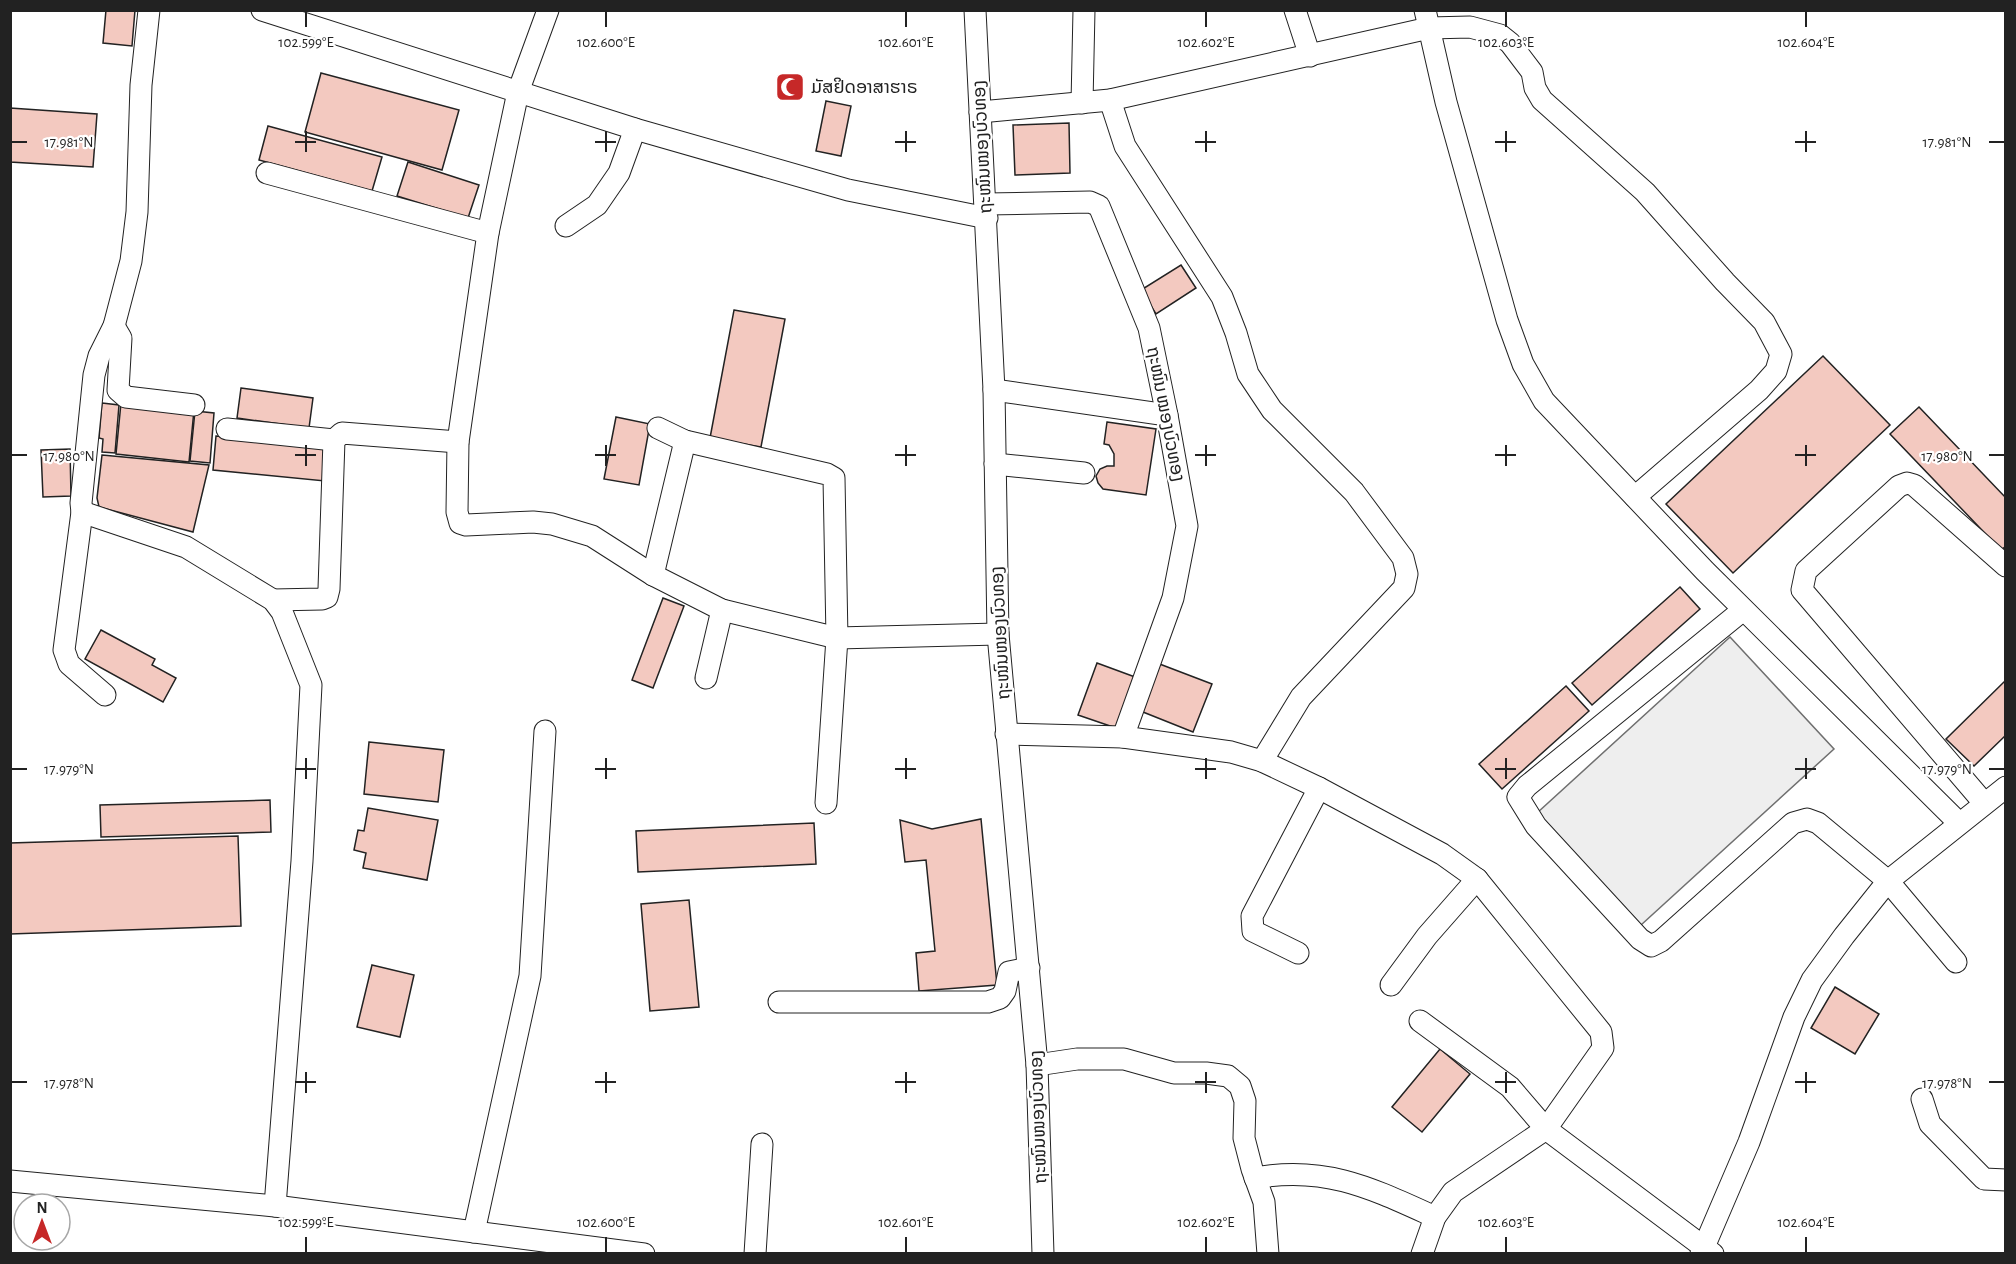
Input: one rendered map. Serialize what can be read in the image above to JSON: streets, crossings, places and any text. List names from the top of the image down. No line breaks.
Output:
{"streets":{"street":["ຖະໜົນໜອງບົວທອງ","ຖະໜົນ ໝອງບົວທອງ"]},"crossings":[["ຖະໜົນໜອງບົວທອງ","ຖະໜົນ ໝອງບົວທອງ"]],"places":{"mosque":["ມັສຢິດອາສາຮາຣ"]},"north":"top","coordinates":["102.599°E","102.600°E","102.601°E","102.602°E","102.603°E","102.604°E","17.981°N","17.980°N","17.979°N","17.978°N"]}
